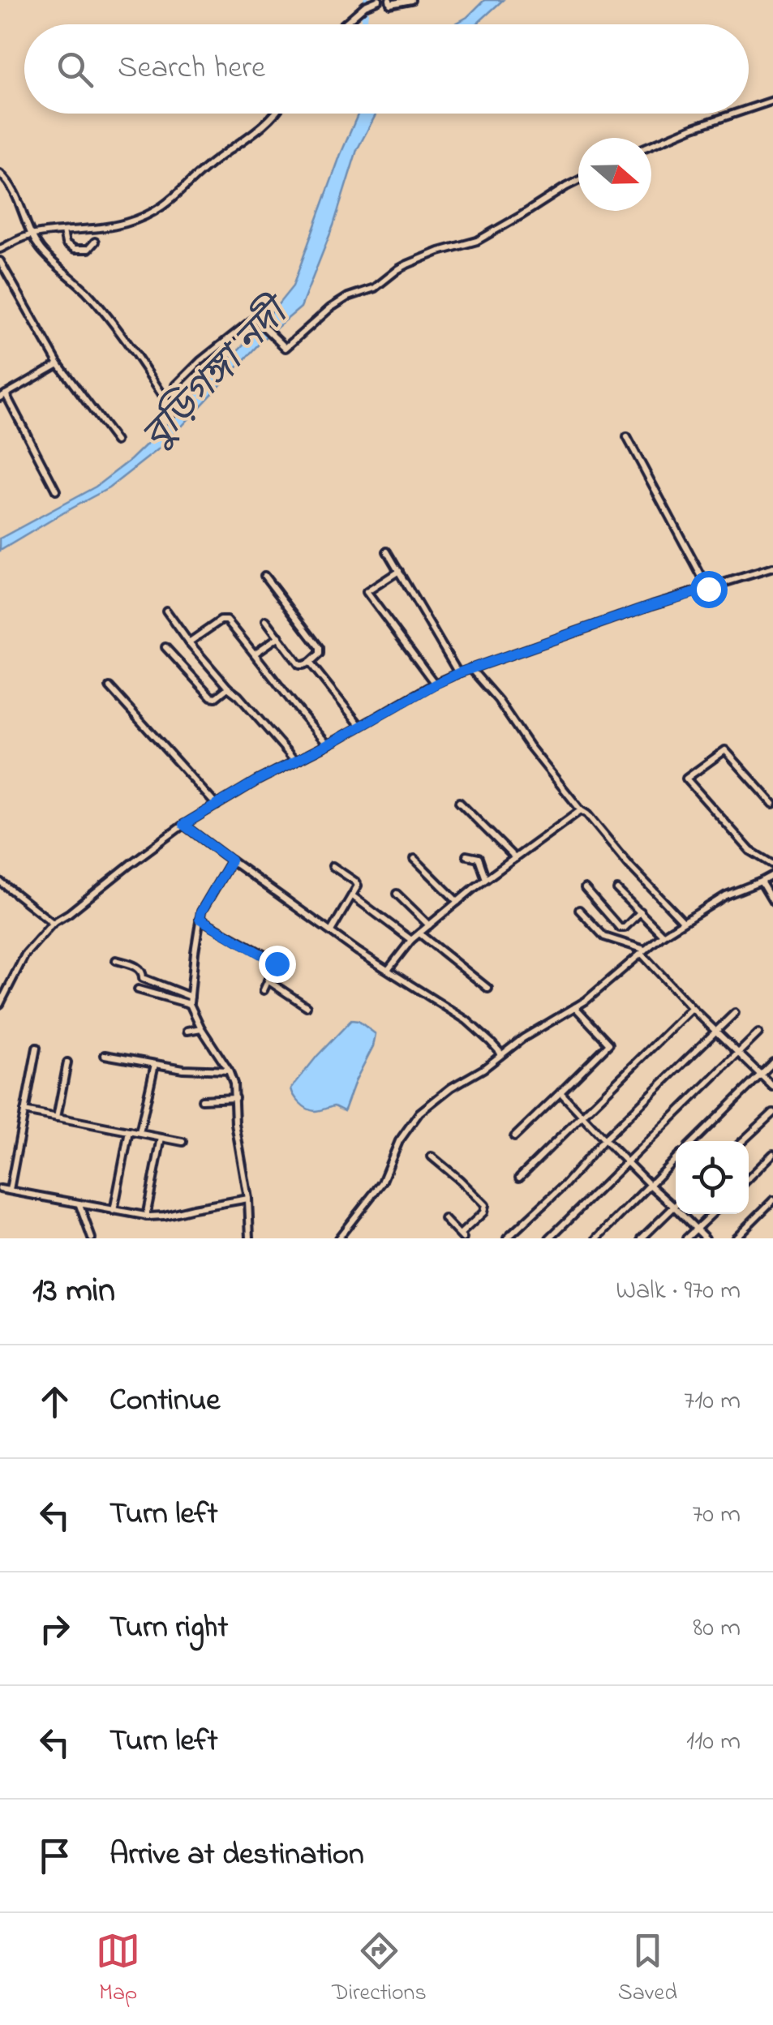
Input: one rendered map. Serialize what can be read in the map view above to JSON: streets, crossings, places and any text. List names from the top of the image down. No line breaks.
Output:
{"water":["বুড়িগঙ্গা নদী"],"north":"right","page":{"search":"Search here","heading":["13 min","Walk · 970 m"],"list":[["Continue","710 m"],["Turn left","70 m"],["Turn right","80 m"],["Turn left","110 m"],"Arrive at destination"],"nav":["Map","Directions","Saved"]}}
